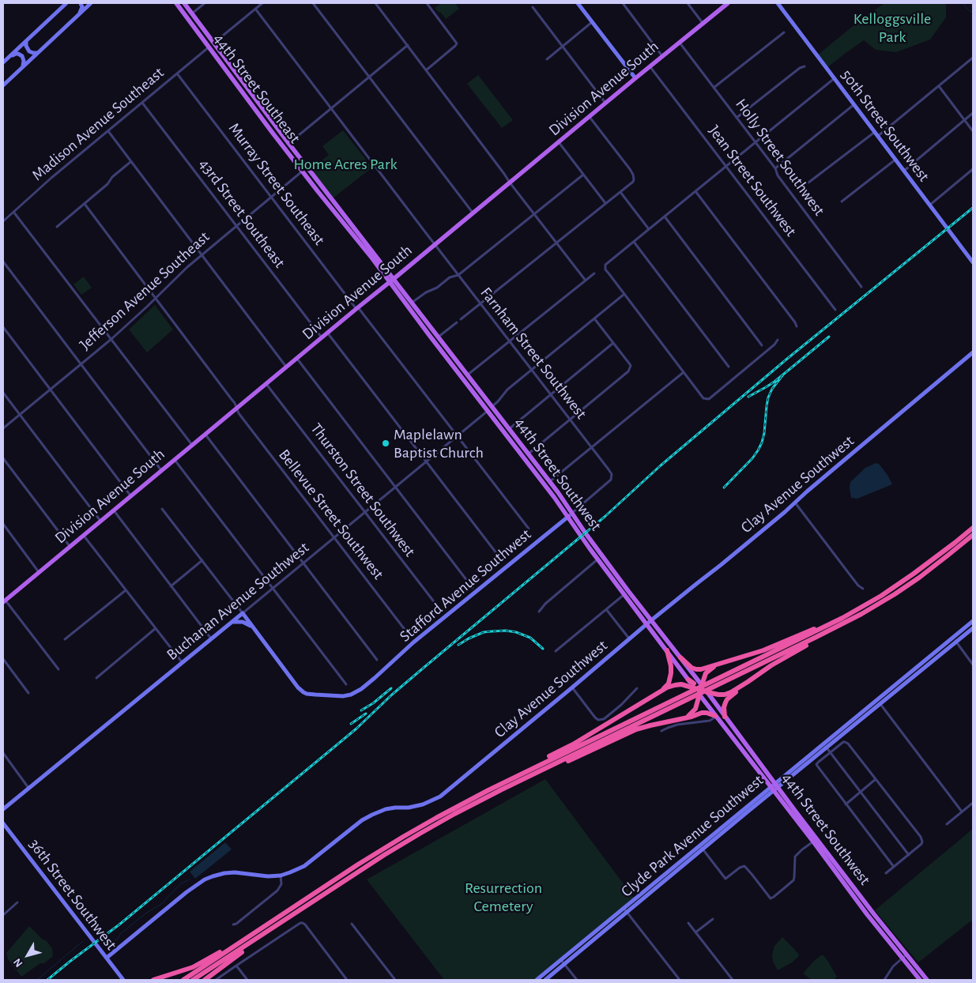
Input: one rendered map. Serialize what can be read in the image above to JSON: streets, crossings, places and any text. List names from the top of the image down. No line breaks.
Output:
{"streets":{"main road":["44th Street Southeast","Division Avenue South","44th Street Southwest"],"street":["Madison Avenue Southeast","50th Street Southwest","Holly Street Southwest","Jean Street Southwest","Murray Street Southeast","43rd Street Southeast","Jefferson Avenue Southeast","Farnham Street Southwest","Clay Avenue Southwest","Thurston Street Southwest","Bellevue Street Southwest","Stafford Avenue Southwest","Buchanan Avenue Southwest","Clyde Park Avenue Southwest","36th Street Southwest"]},"crossings":[["44th Street Southeast","Division Avenue South"],["44th Street Southeast","Madison Avenue Southeast"],["44th Street Southeast","Jefferson Avenue Southeast"],["44th Street Southeast","44th Street Southwest"],["Division Avenue South","Holly Street Southwest"],["Division Avenue South","Jean Street Southwest"],["Division Avenue South","Murray Street Southeast"],["Division Avenue South","43rd Street Southeast"],["Division Avenue South","Farnham Street Southwest"],["Division Avenue South","44th Street Southwest"],["Division Avenue South","Thurston Street Southwest"],["Division Avenue South","Bellevue Street Southwest"],["Madison Avenue Southeast","Murray Street Southeast"],["Madison Avenue Southeast","43rd Street Southeast"],["Murray Street Southeast","Jefferson Avenue Southeast"],["Murray Street Southeast","Buchanan Avenue Southwest"],["43rd Street Southeast","Jefferson Avenue Southeast"],["Jefferson Avenue Southeast","Bellevue Street Southwest"],["Farnham Street Southwest","Stafford Avenue Southwest"],["44th Street Southwest","Clay Avenue Southwest"],["44th Street Southwest","Stafford Avenue Southwest"],["44th Street Southwest","Buchanan Avenue Southwest"],["44th Street Southwest","Clyde Park Avenue Southwest"],["Clay Avenue Southwest","36th Street Southwest"],["Thurston Street Southwest","Buchanan Avenue Southwest"],["Bellevue Street Southwest","Buchanan Avenue Southwest"],["Stafford Avenue Southwest","Buchanan Avenue Southwest"]],"parks":["Kelloggsville Park","Home Acres Park","Resurrection Cemetery"],"places":["Maplelawn Baptist Church"],"north":"bottom left"}
